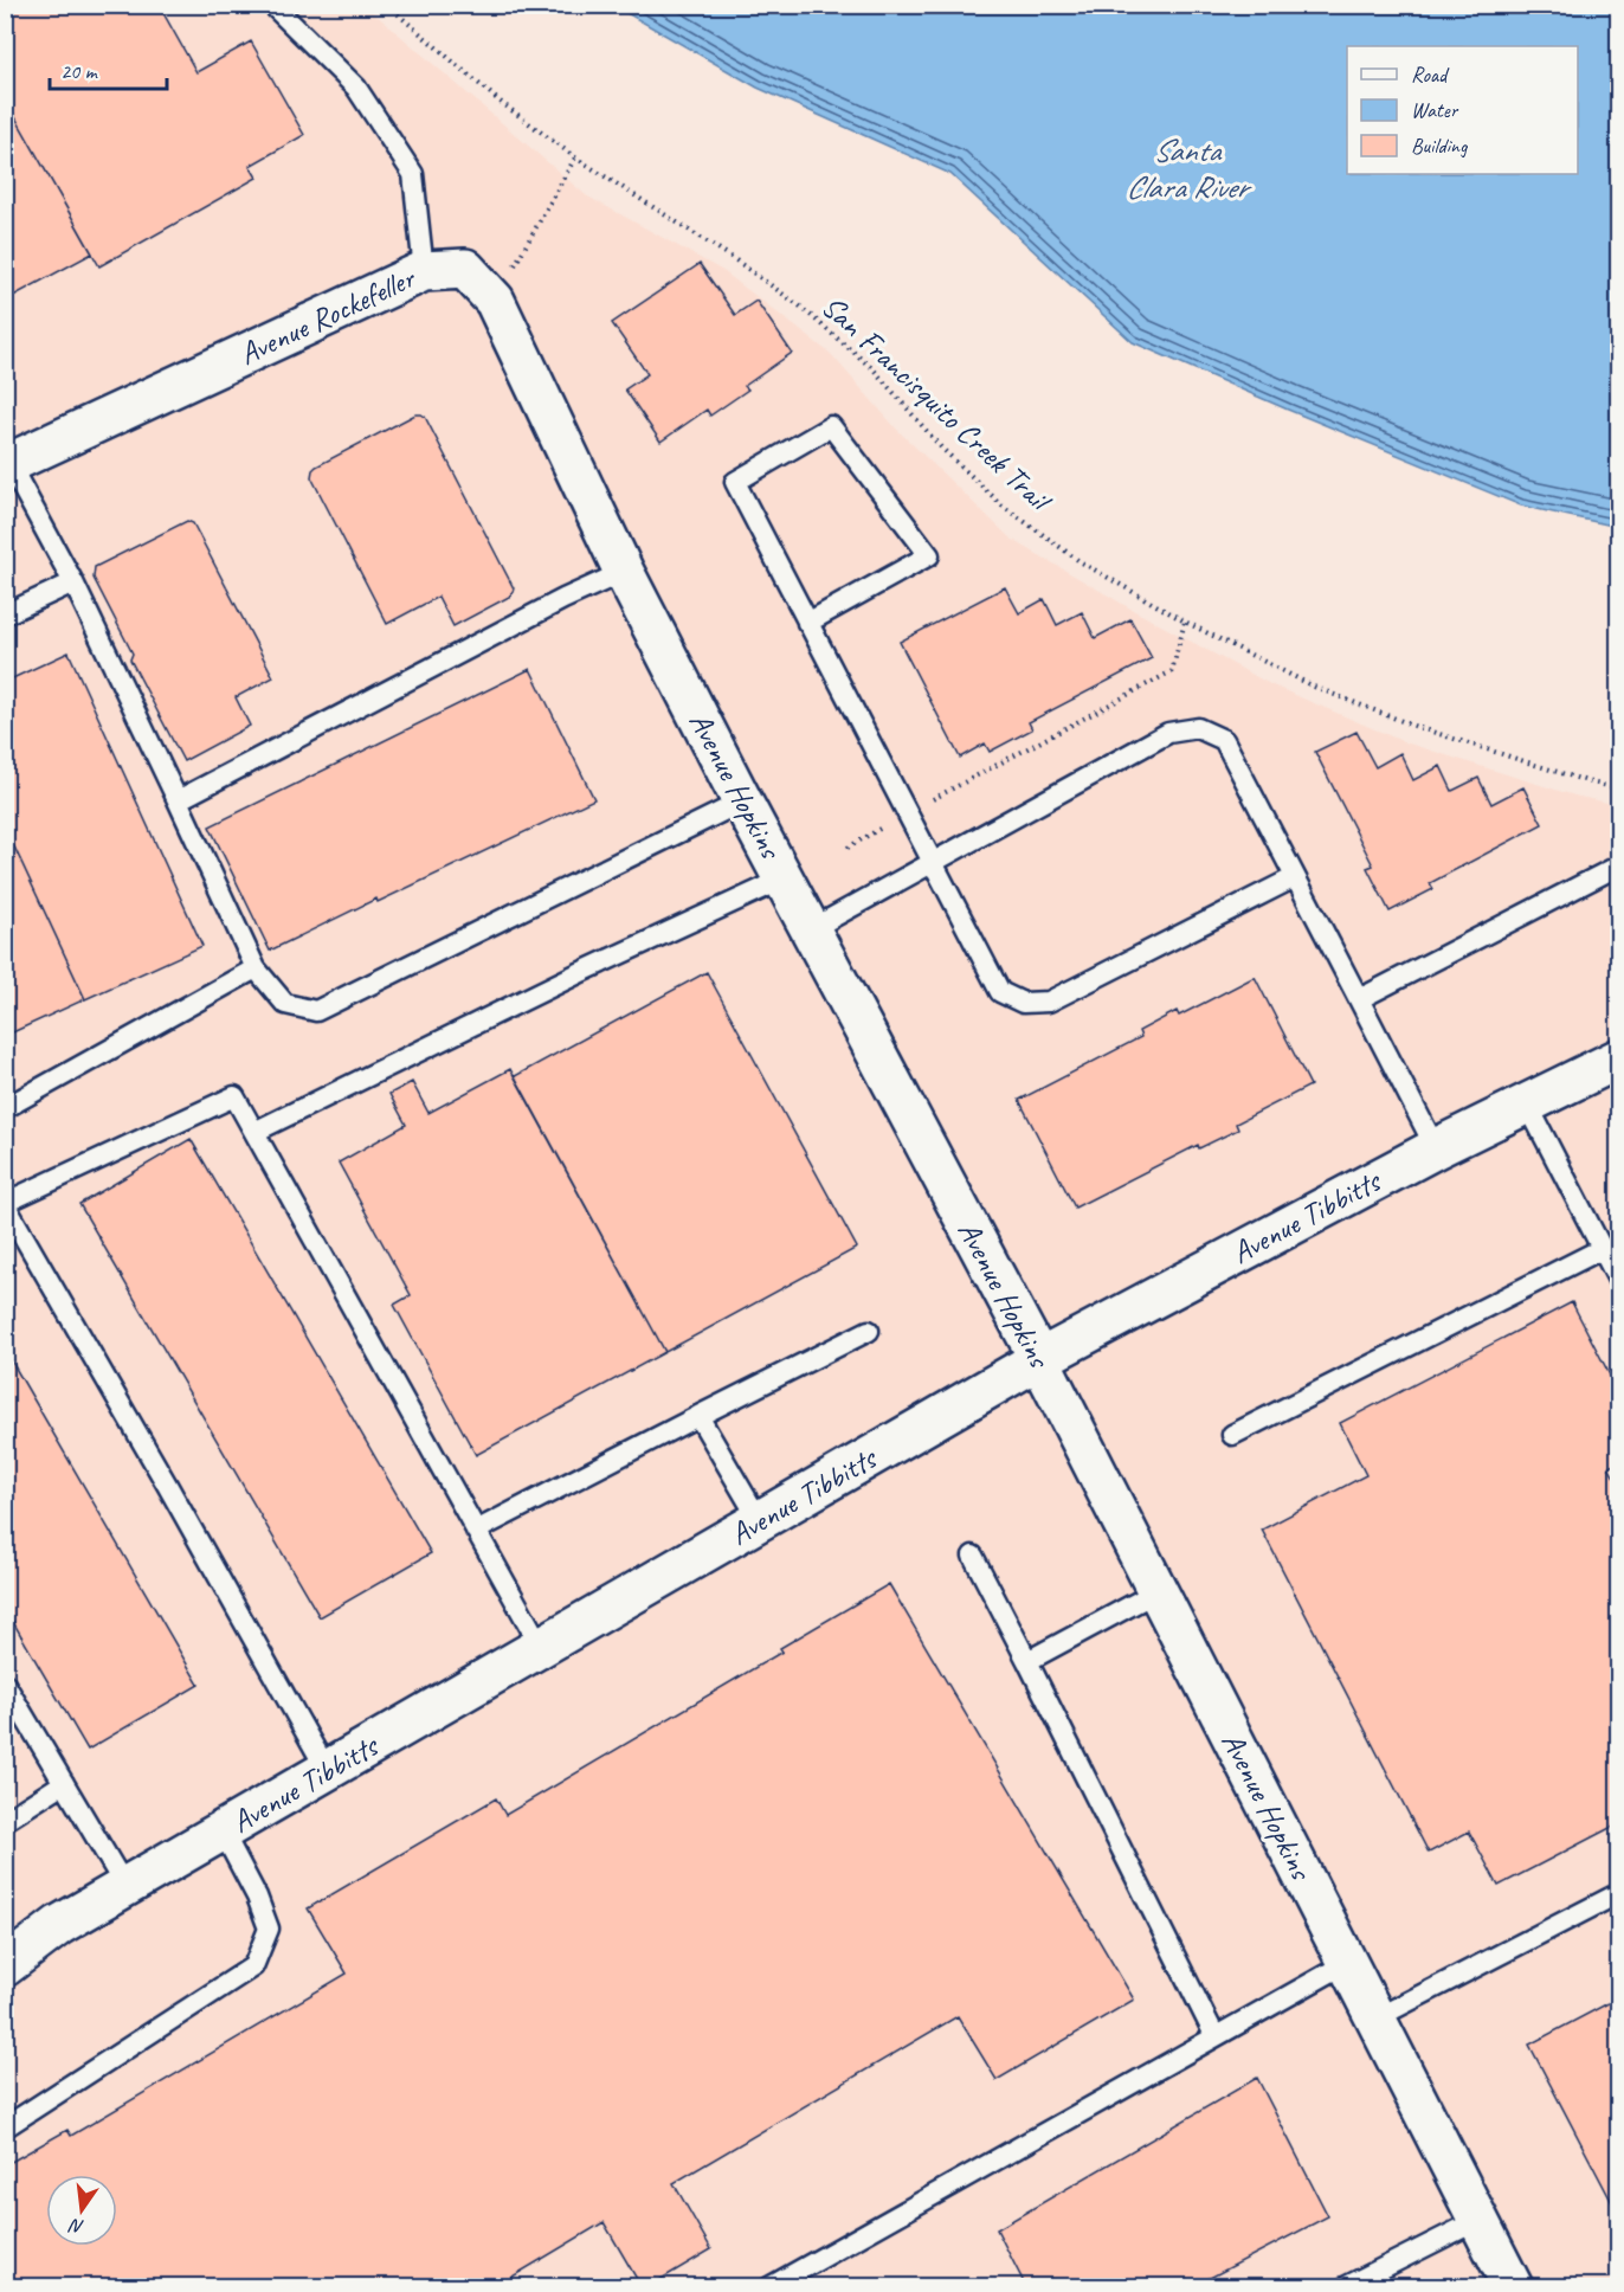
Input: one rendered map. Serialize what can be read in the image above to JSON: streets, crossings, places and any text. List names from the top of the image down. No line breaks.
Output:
{"streets":{"street":["Avenue Rockefeller","Avenue Hopkins","Avenue Tibbitts"],"path":["San Francisquito Creek Trail"]},"crossings":[["Avenue Rockefeller","Avenue Hopkins"],["Avenue Hopkins","Avenue Tibbitts"]],"water":["Santa Clara River"],"legend":["Road","Water","Building"],"scale_bar":"20 m","north":"bottom"}
